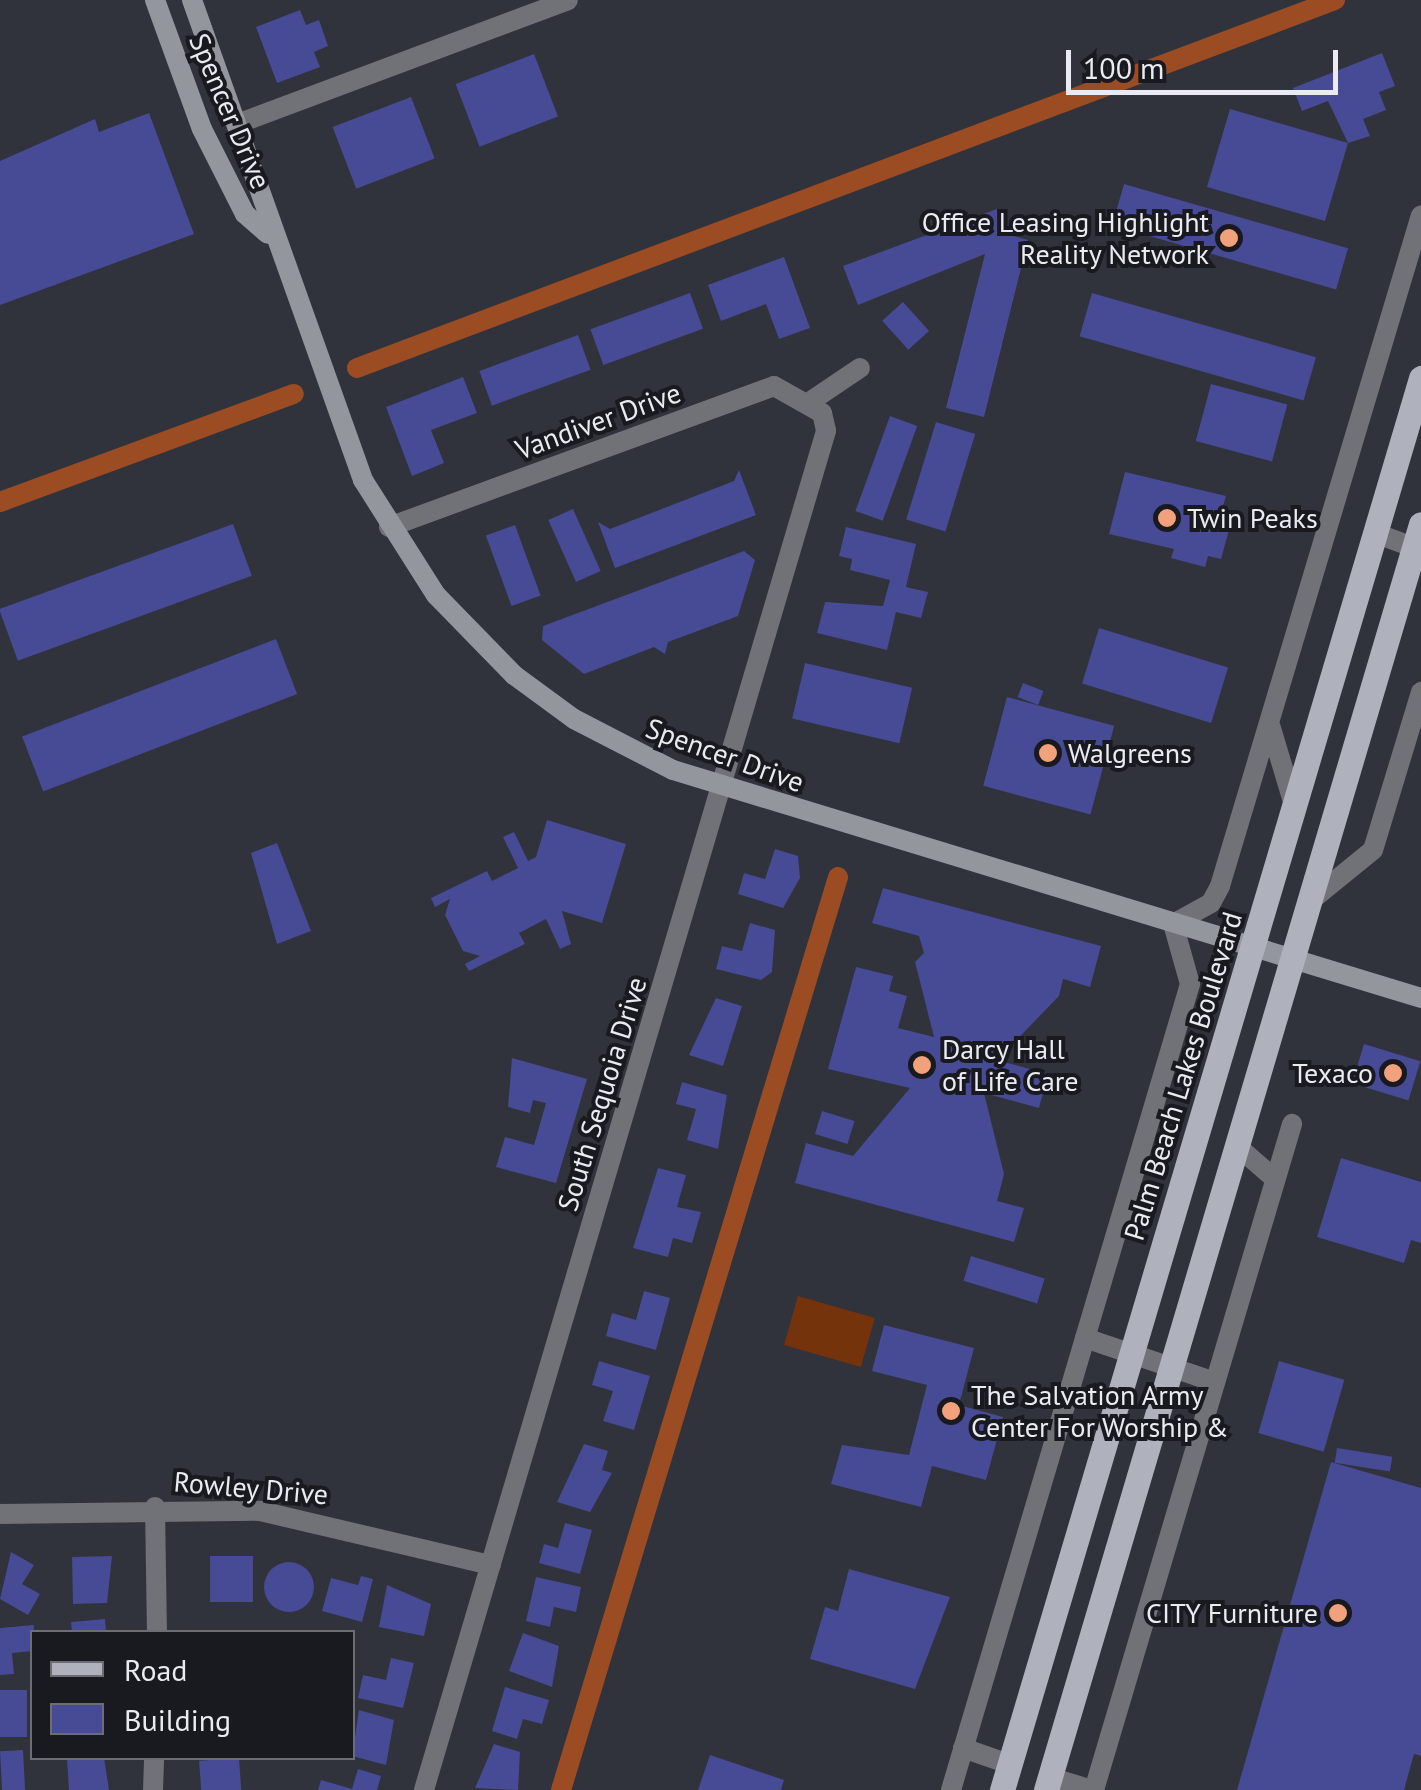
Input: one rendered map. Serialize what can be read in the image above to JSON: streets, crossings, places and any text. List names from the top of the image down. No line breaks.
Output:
{"streets":{"main road":["Palm Beach Lakes Boulevard"],"street":["Spencer Drive","Vandiver Drive","South Sequoia Drive","Rowley Drive"]},"crossings":[["Spencer Drive","Vandiver Drive"],["Spencer Drive","Palm Beach Lakes Boulevard"],["Spencer Drive","South Sequoia Drive"],["Vandiver Drive","South Sequoia Drive"],["South Sequoia Drive","Rowley Drive"]],"places":["Office Leasing Highlight Reality Network","Twin Peaks","Walgreens","Darcy Hall of Life Care","Texaco","The Salvation Army Center For Worship &","CITY Furniture"],"legend":["Road","Building"],"scale_bar":"100 m"}
